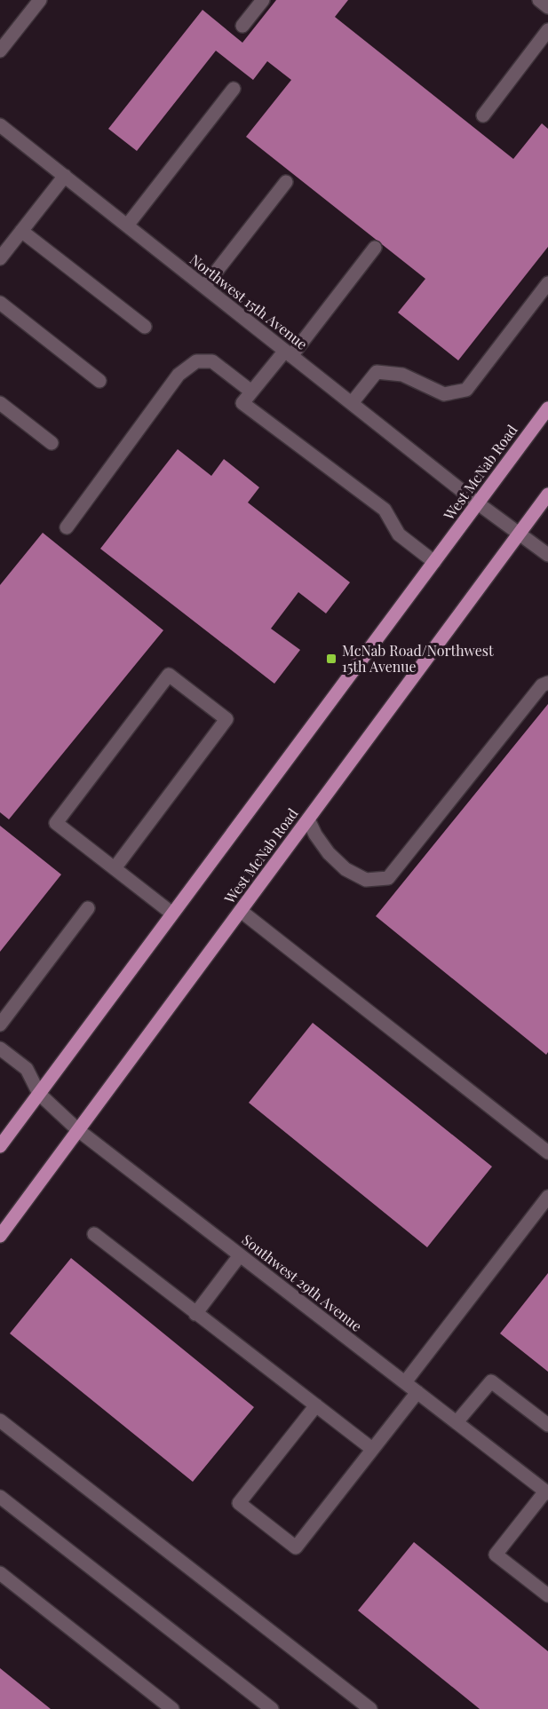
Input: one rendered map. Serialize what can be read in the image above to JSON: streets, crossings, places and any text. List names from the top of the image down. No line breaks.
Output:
{"streets":{"main road":["West McNab Road"],"street":["Northwest 15th Avenue","Southwest 29th Avenue"]},"crossings":[["Northwest 15th Avenue","West McNab Road"],["West McNab Road","Southwest 29th Avenue"]],"places":{"transit":["McNab Road/Northwest 15th Avenue"]}}
